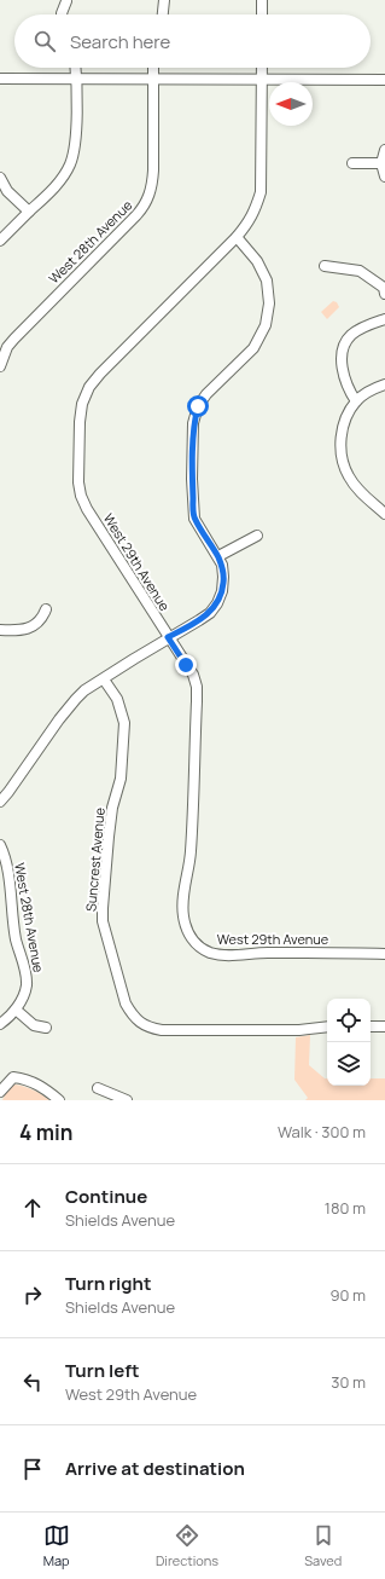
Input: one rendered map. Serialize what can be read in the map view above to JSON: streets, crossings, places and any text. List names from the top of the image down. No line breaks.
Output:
{"streets":{"street":["West 28th Avenue","West 29th Avenue","Suncrest Avenue"]},"north":"left","page":{"search":"Search here","heading":["4 min","Walk · 300 m"],"list":[["Continue","Shields Avenue","180 m"],["Turn right","Shields Avenue","90 m"],["Turn left","West 29th Avenue","30 m"],"Arrive at destination"],"nav":["Map","Directions","Saved"]}}
